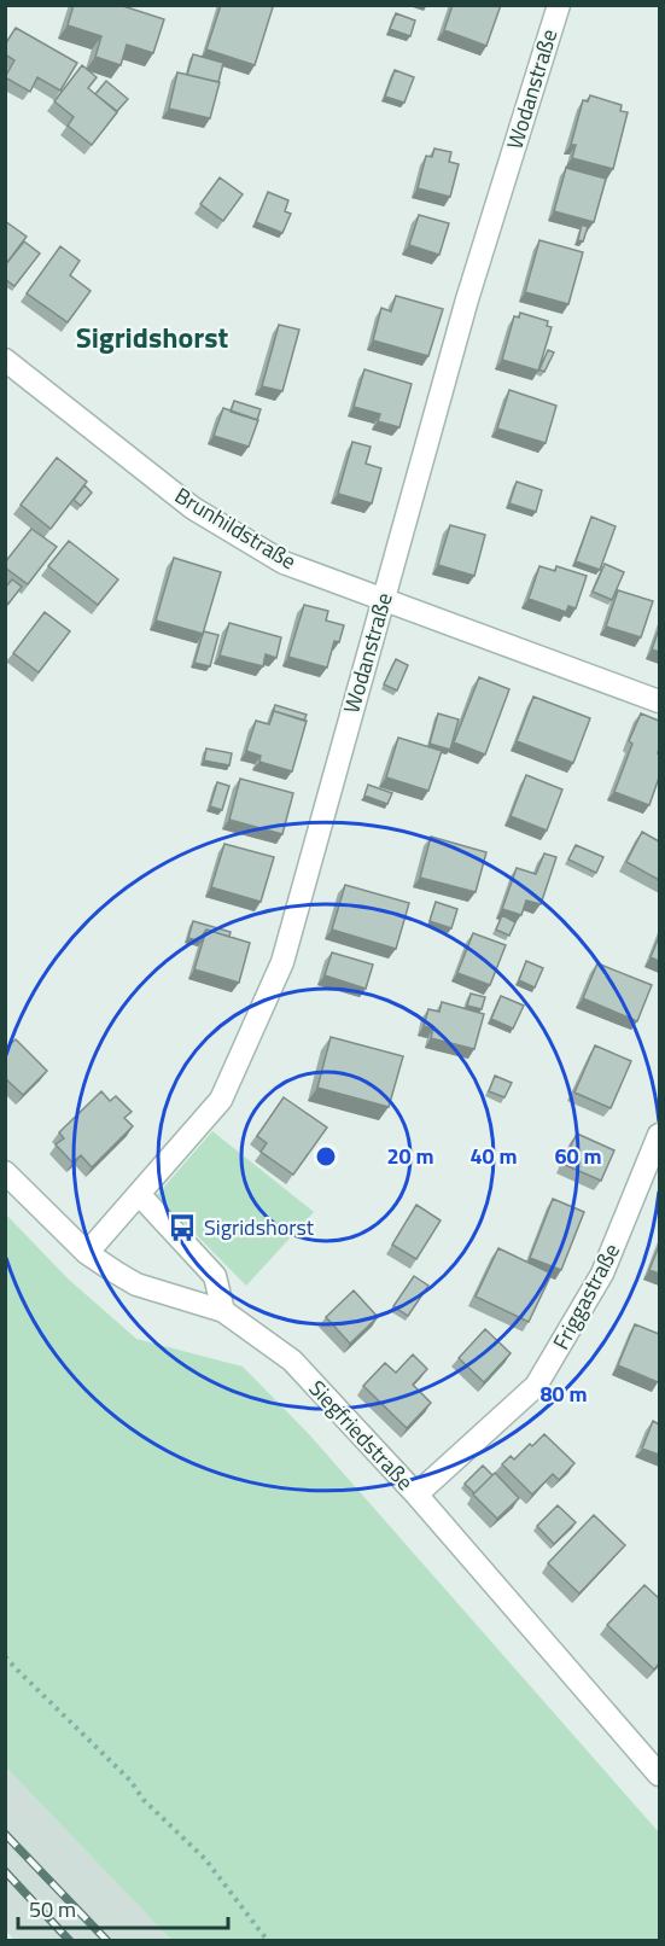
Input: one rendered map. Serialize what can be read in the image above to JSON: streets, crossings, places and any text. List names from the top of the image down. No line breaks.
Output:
{"streets":{"street":["Wodanstraße","Brunhildstraße","Friggastraße","Siegfriedstraße"]},"crossings":[["Wodanstraße","Brunhildstraße"],["Wodanstraße","Siegfriedstraße"],["Friggastraße","Siegfriedstraße"]],"districts":["Sigridshorst"],"places":{"bus stop":["Sigridshorst"]},"scale_bar":"50 m","rings":["20 m","40 m","60 m","80 m"]}
